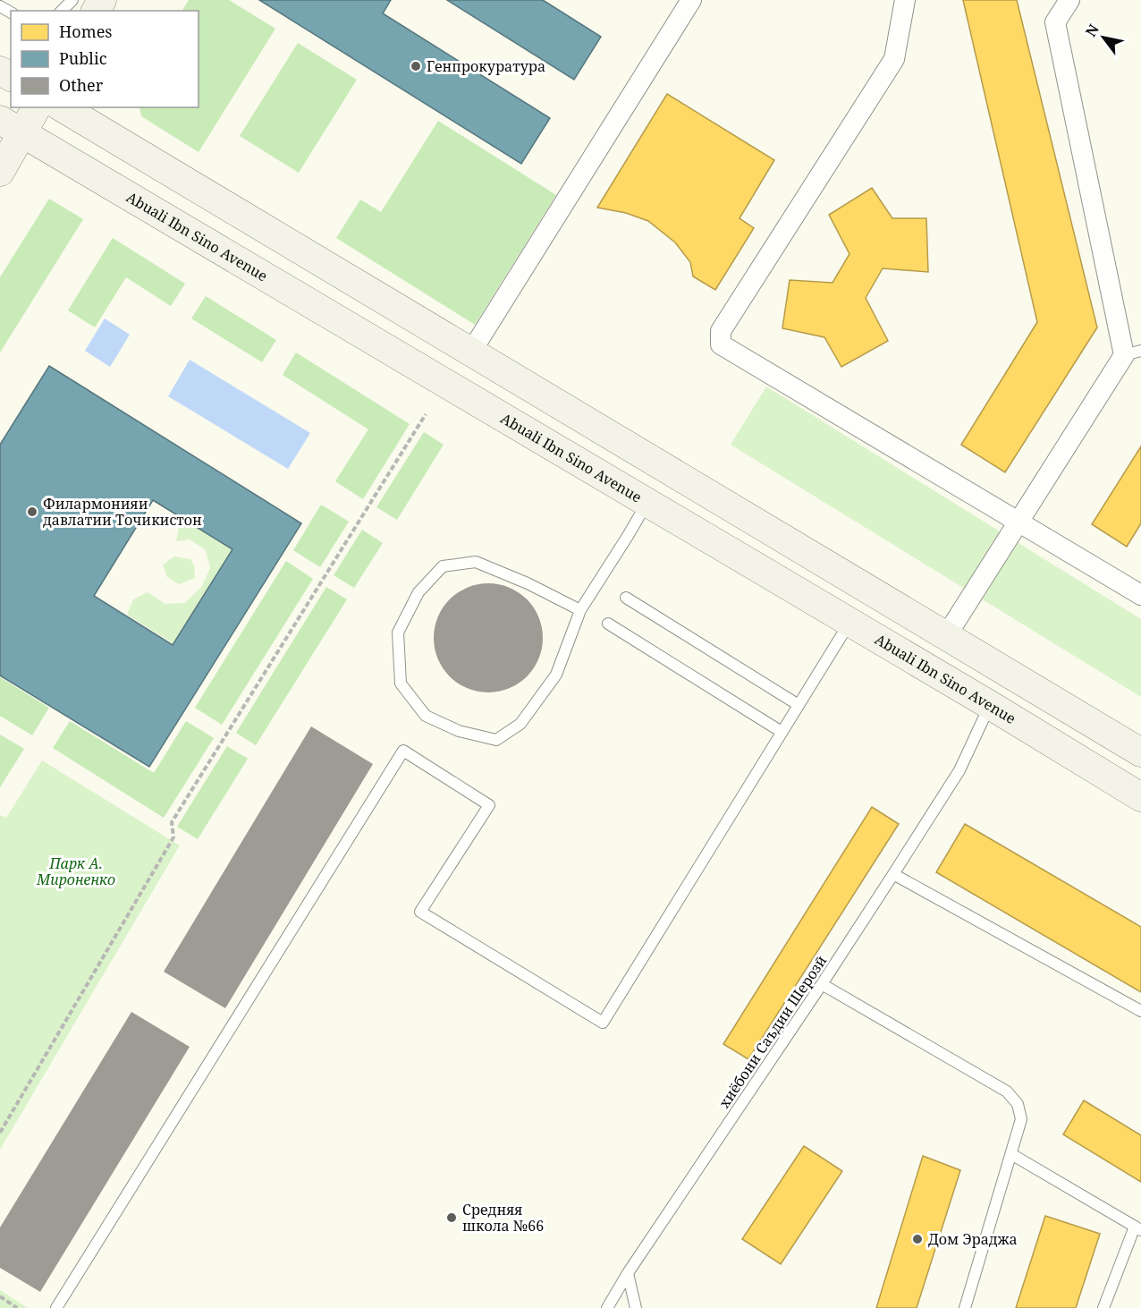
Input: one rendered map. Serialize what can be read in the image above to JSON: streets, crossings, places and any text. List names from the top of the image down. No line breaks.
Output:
{"streets":{"main road":["Abuali Ibn Sino Avenue"],"lane":["хиёбони Саъдии Шерозӣ"]},"crossings":[["Abuali Ibn Sino Avenue","хиёбони Саъдии Шерозӣ"]],"parks":["Парк А. Мироненко"],"places":["Генпрокуратура","Филармонияи давлатии Точикистон","Средняя школа №66","Дом Эраджа"],"legend":["Homes","Public","Other"],"north":"top left"}
